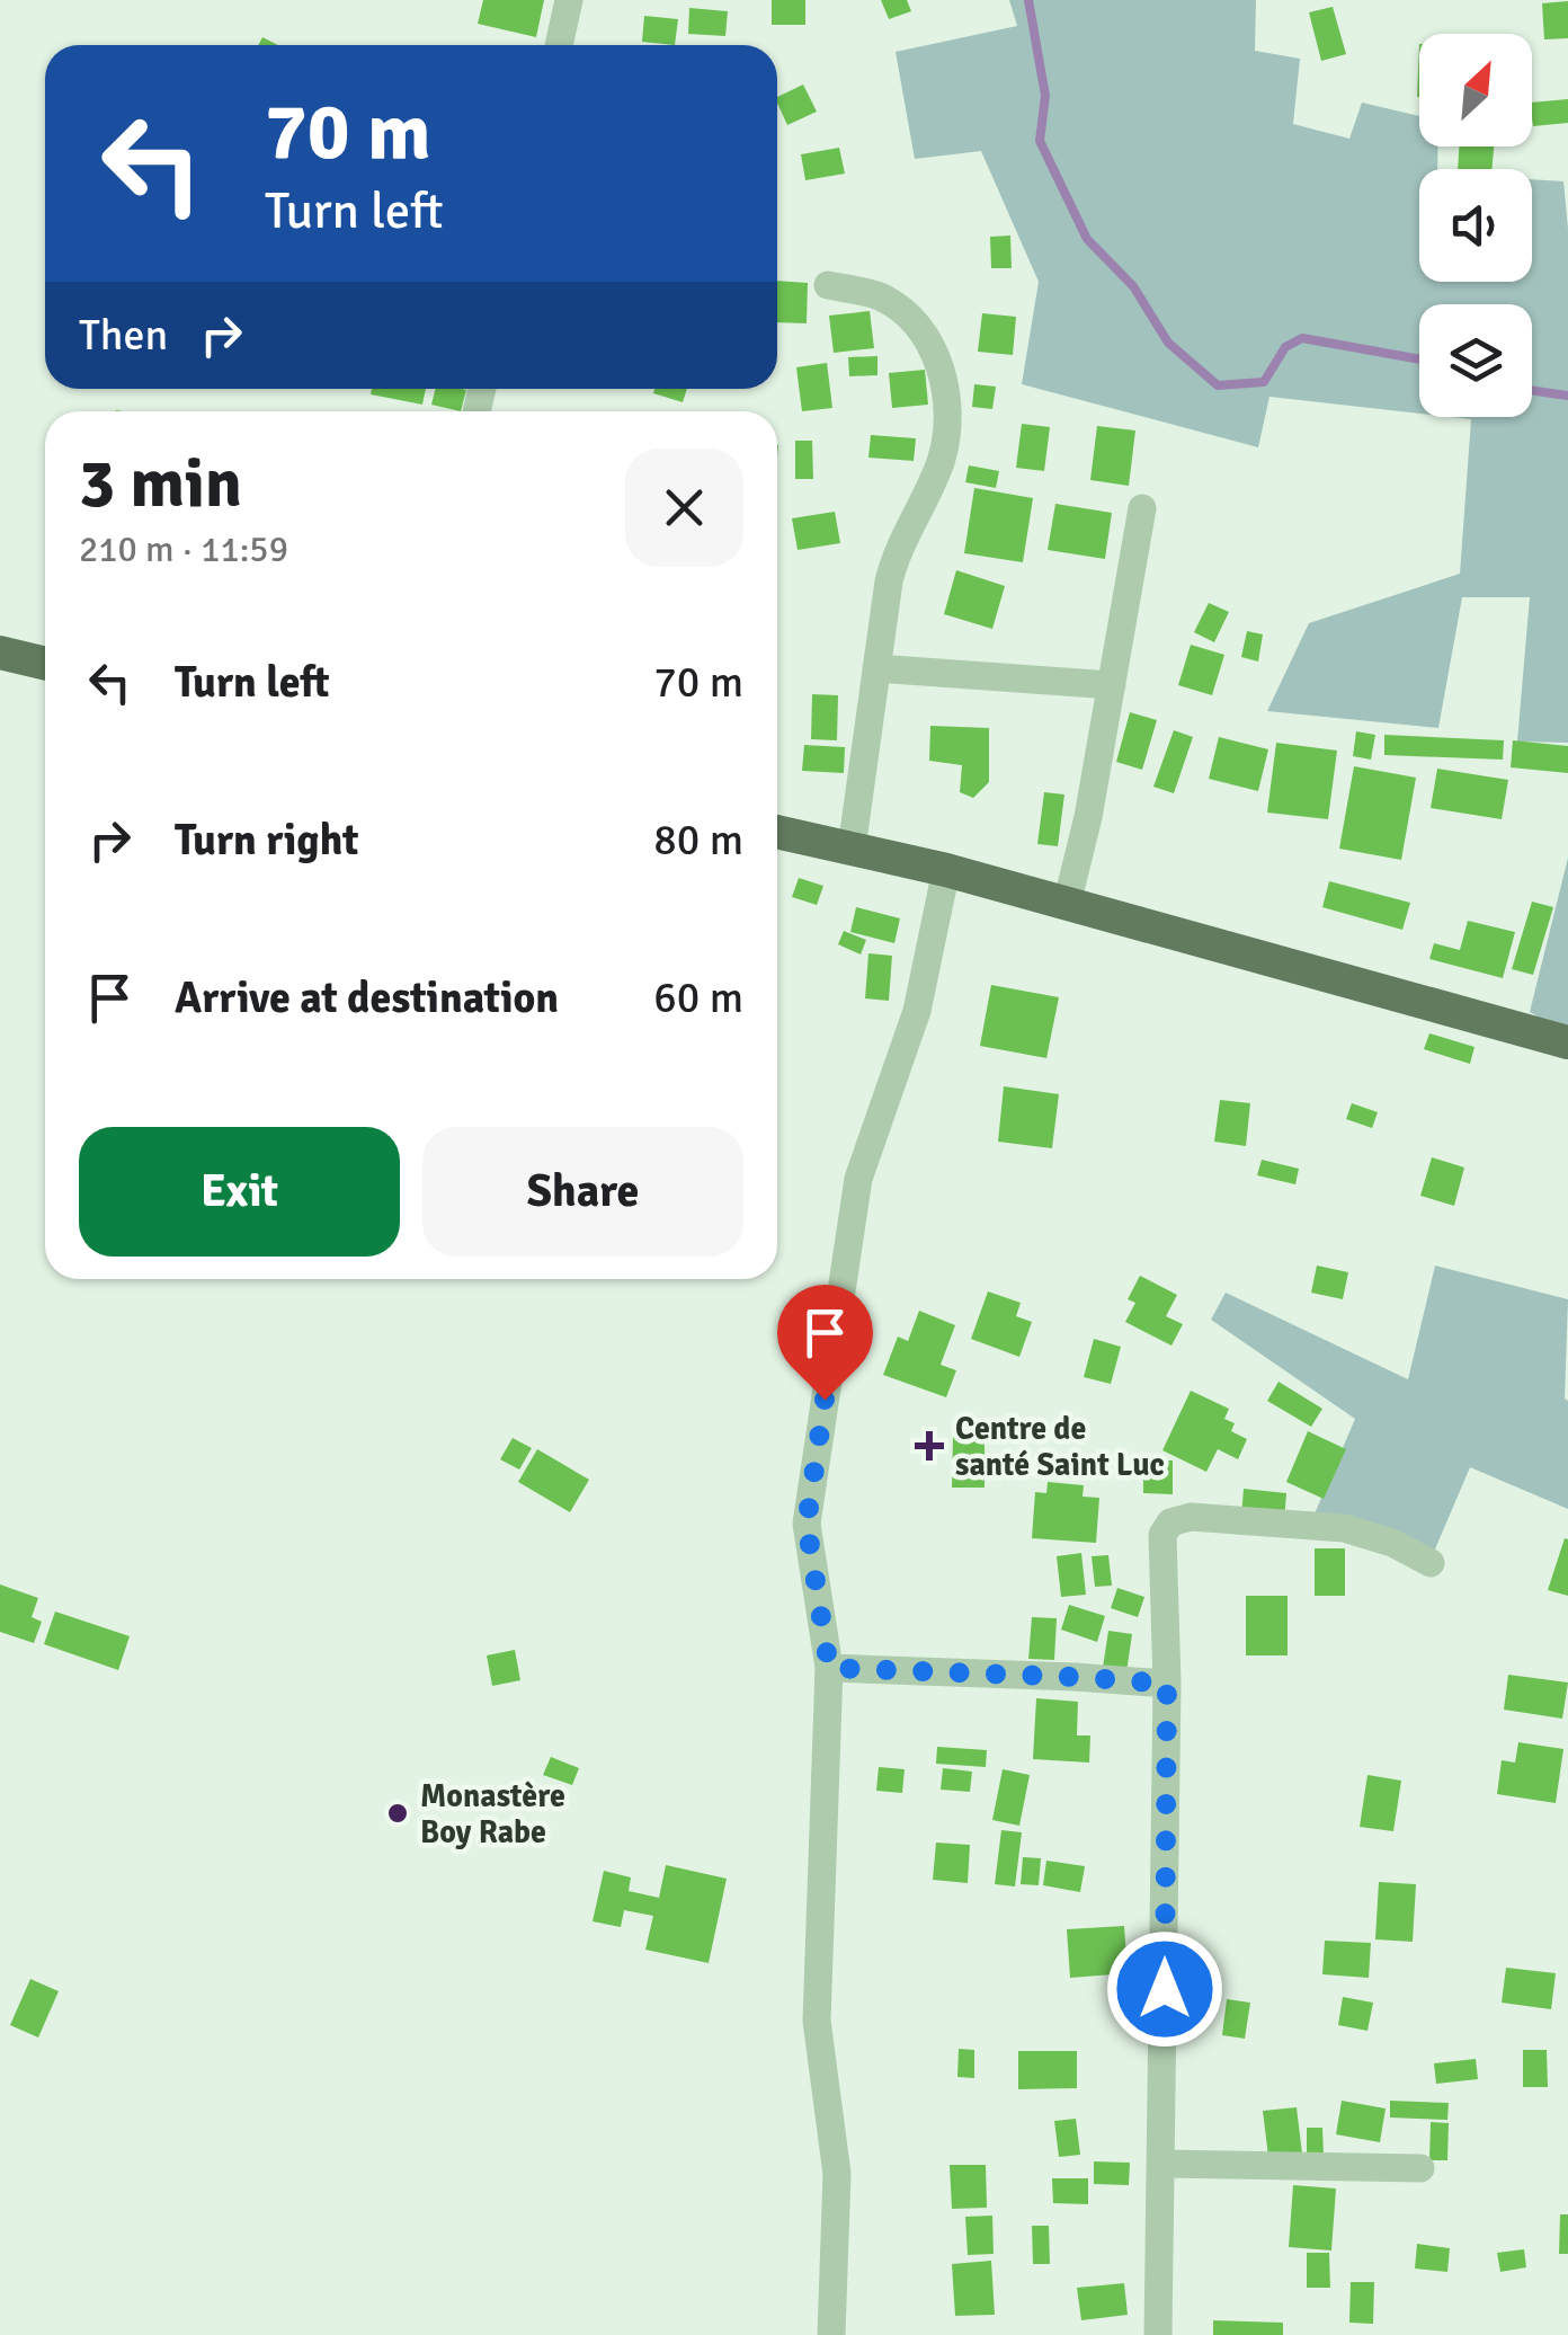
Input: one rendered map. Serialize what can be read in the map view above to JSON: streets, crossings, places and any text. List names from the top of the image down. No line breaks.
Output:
{"places":{"health":["Centre de santé Saint Luc"],"other":["Monastère Boy Rabe"]},"north":"top right","page":{"turn":["70 m","Turn left"],"then":"Then","heading":["3 min","210 m · 11:59"],"list":[{"name":"Turn left","value":"70 m"},{"name":"Turn right","value":"80 m"},{"name":"Arrive at destination","value":"60 m"}],"buttons":["Exit","Share"]}}
